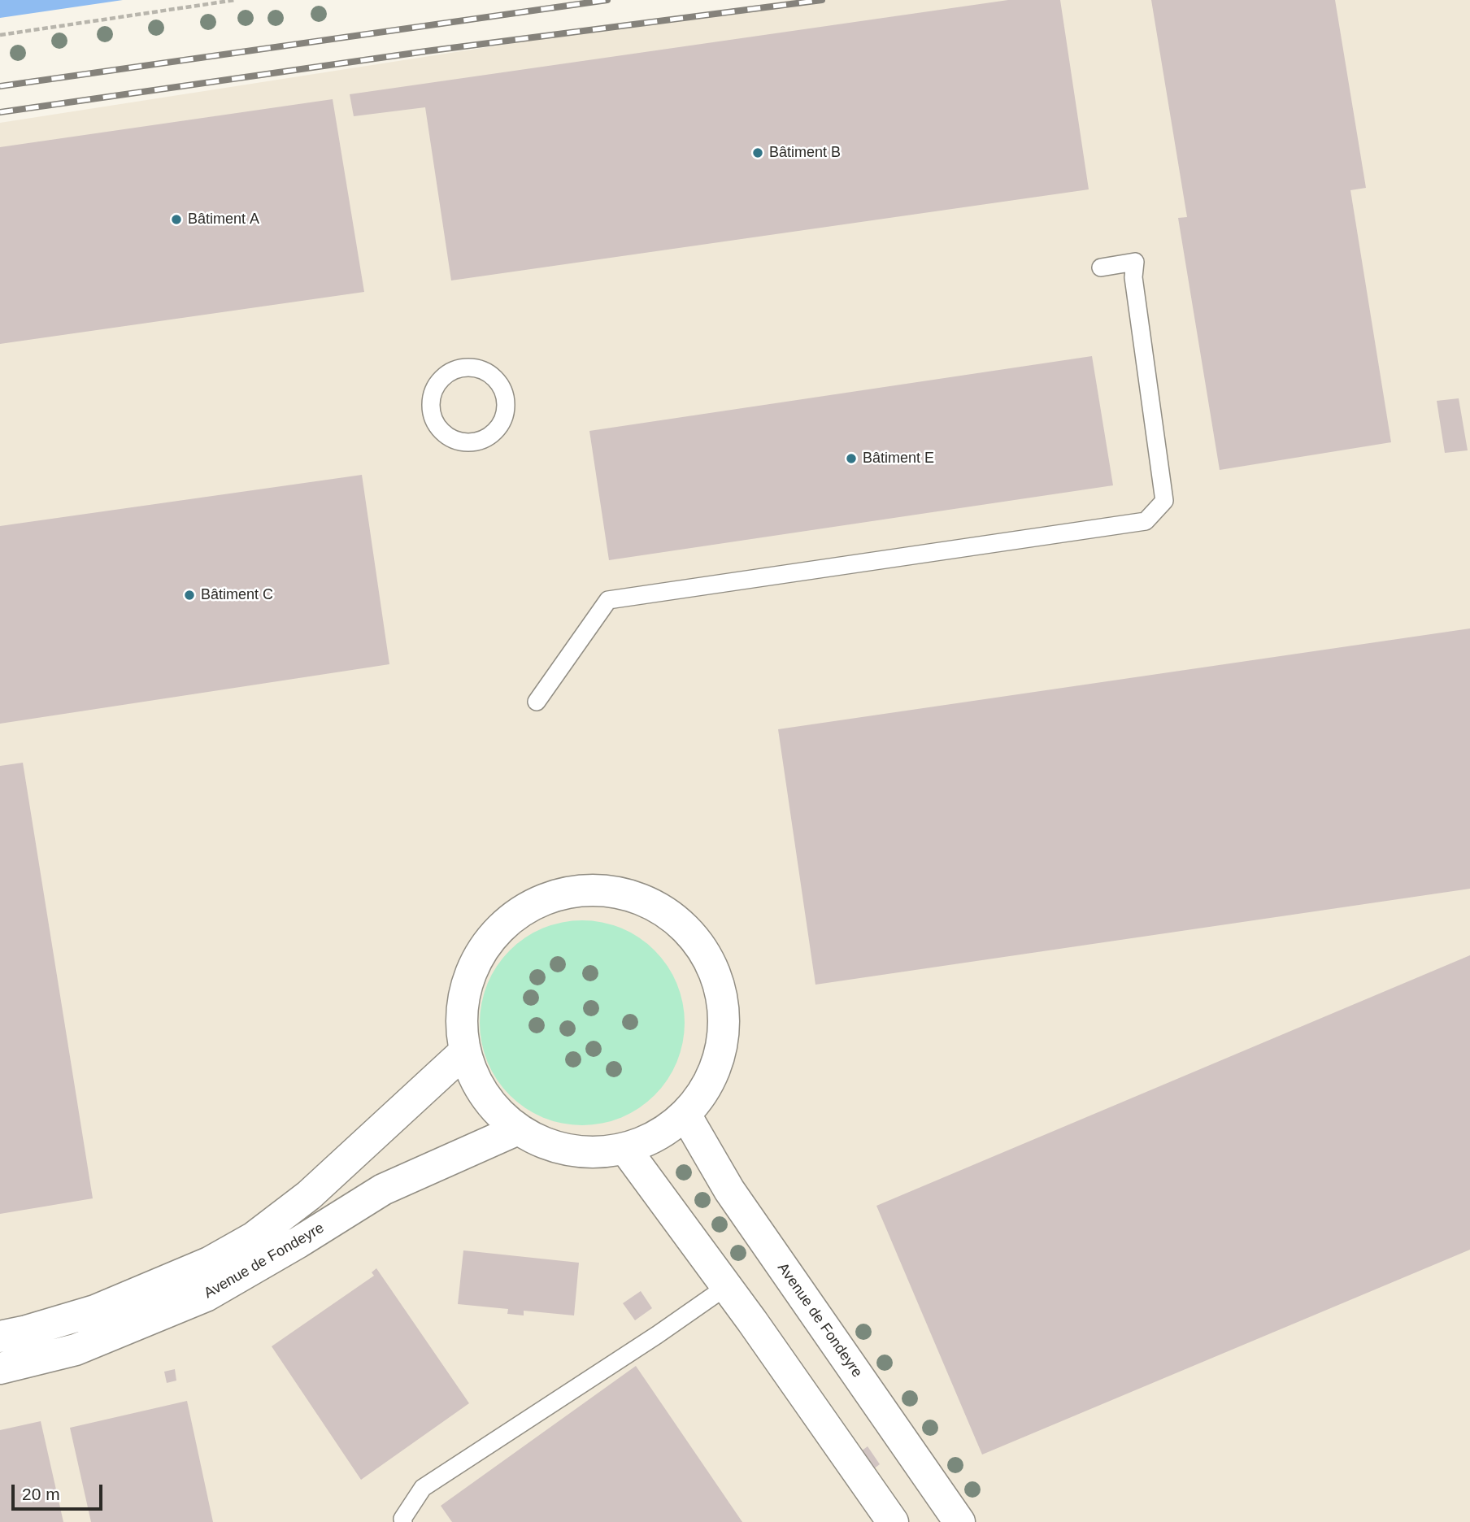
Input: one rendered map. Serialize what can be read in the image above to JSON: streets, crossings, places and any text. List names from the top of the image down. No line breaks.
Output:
{"streets":{"street":["Avenue de Fondeyre"]},"places":["Bâtiment B","Bâtiment A","Bâtiment E","Bâtiment C"],"scale_bar":"20 m"}
